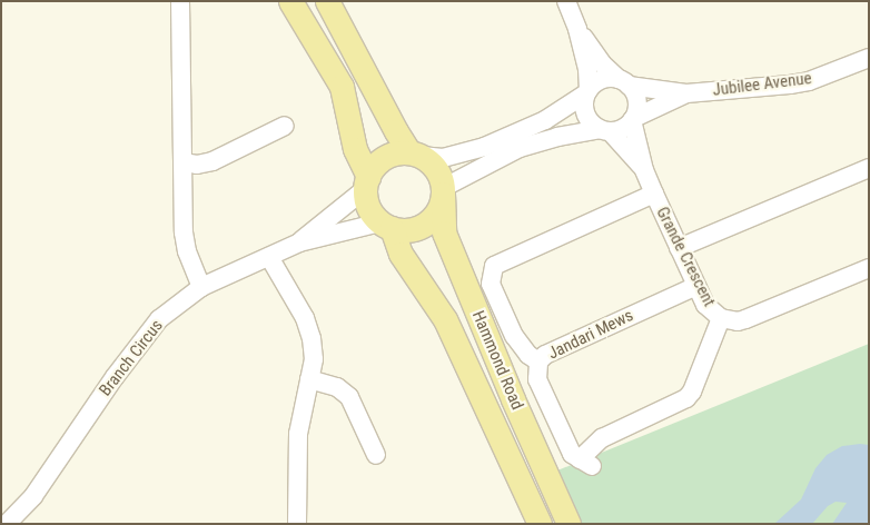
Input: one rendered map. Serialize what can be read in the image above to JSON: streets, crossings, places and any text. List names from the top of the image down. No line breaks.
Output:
{"streets":{"main road":["Hammond Road"],"street":["Jubilee Avenue","Grande Crescent","Jandari Mews","Branch Circus"]},"crossings":[["Jubilee Avenue","Grande Crescent"],["Grande Crescent","Jandari Mews"],["Branch Circus","Hammond Road"]]}
